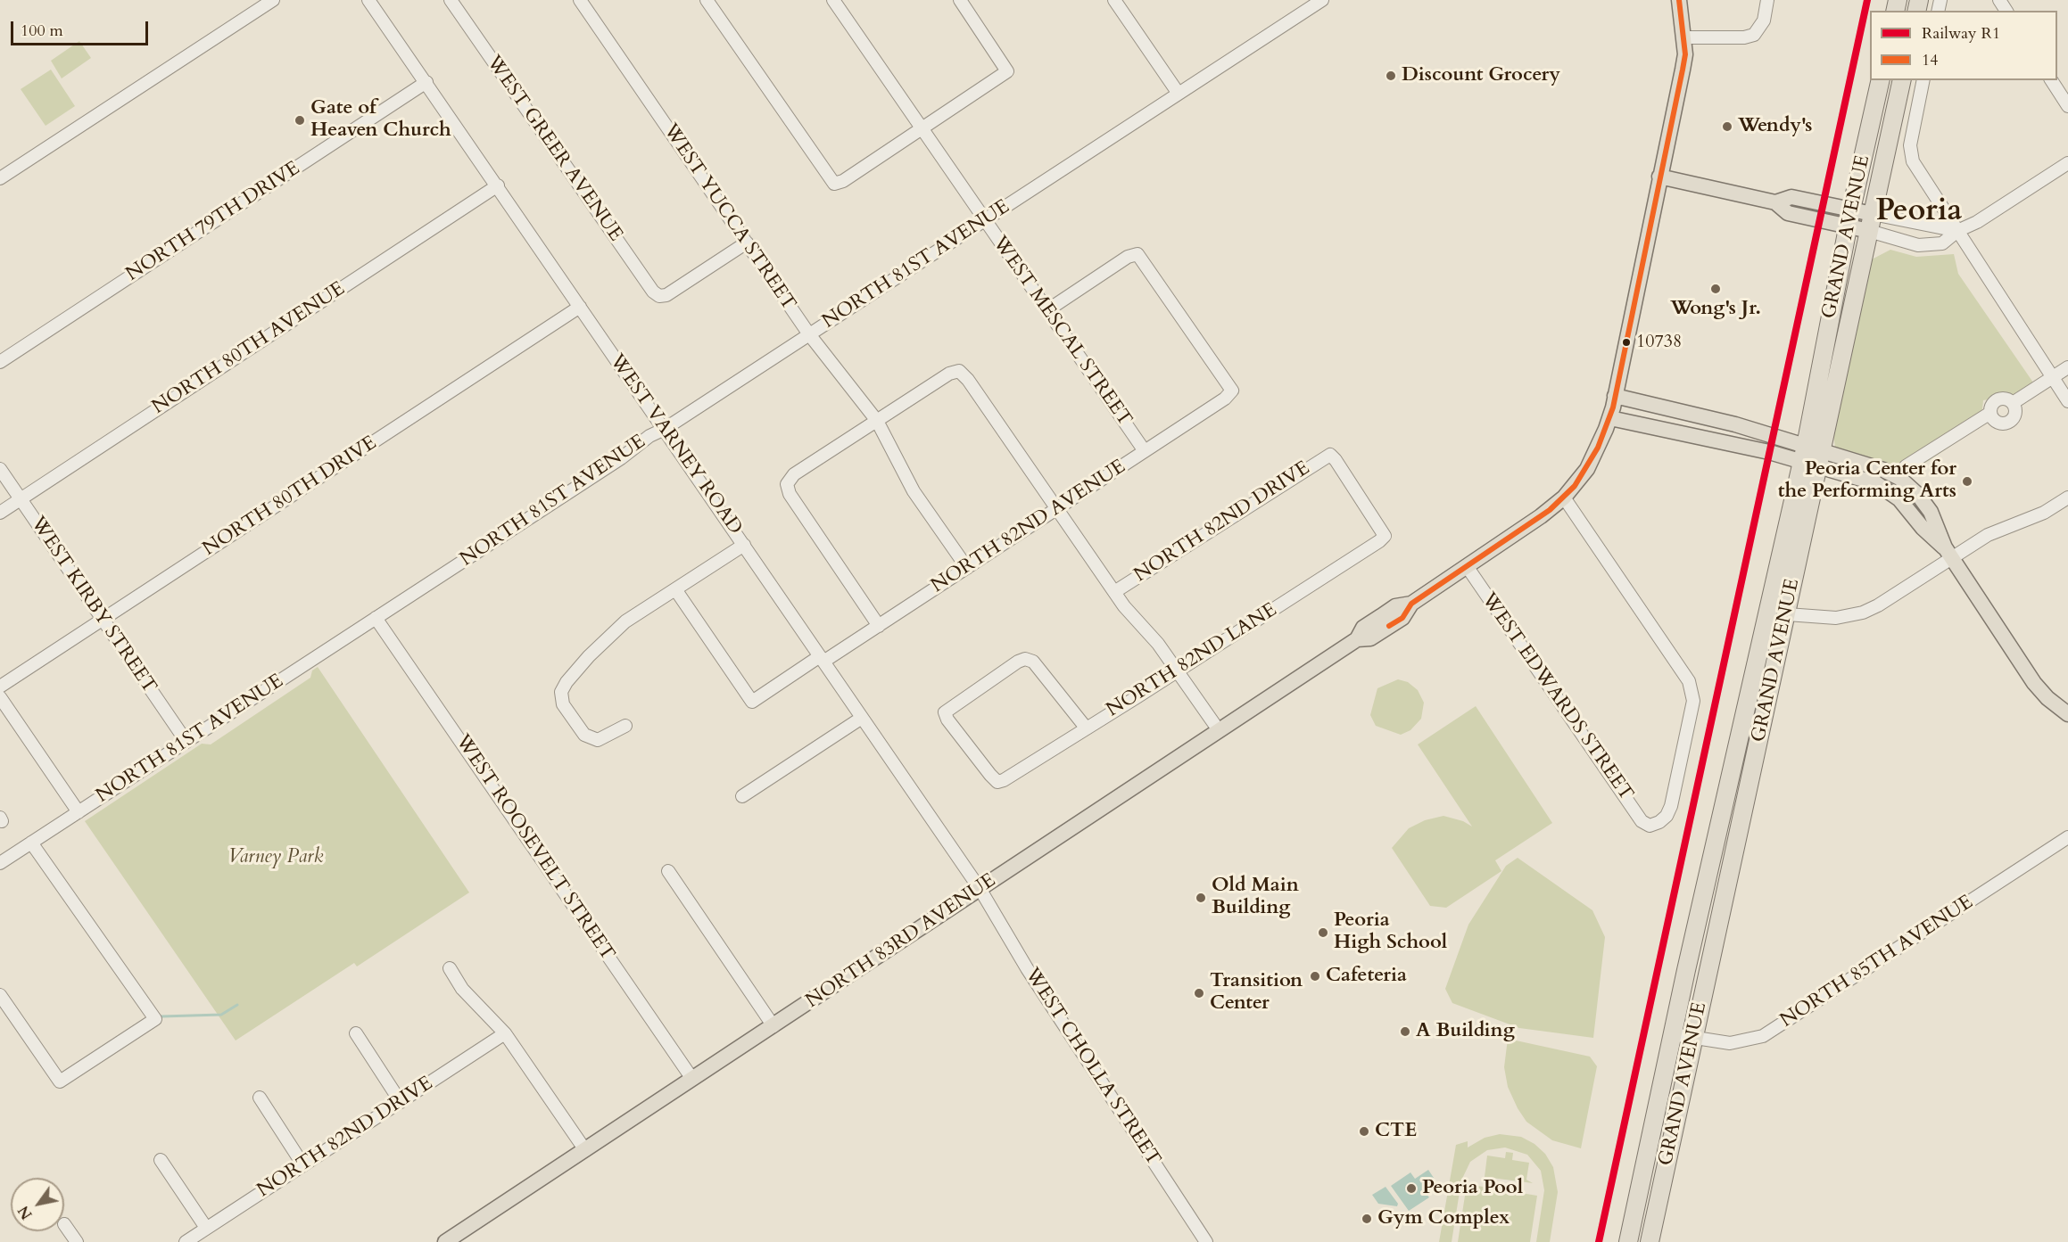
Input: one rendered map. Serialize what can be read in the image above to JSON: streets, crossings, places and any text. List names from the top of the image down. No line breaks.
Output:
{"streets":{"highway":["GRAND AVENUE"],"main road":["NORTH 83RD AVENUE"],"street":["WEST GREER AVENUE","WEST YUCCA STREET","NORTH 79TH DRIVE","NORTH 81ST AVENUE","WEST MESCAL STREET","NORTH 80TH AVENUE","WEST VARNEY ROAD","NORTH 80TH DRIVE","NORTH 82ND DRIVE","NORTH 82ND AVENUE","WEST KIRBY STREET","NORTH 82ND LANE","WEST EDWARDS STREET","WEST ROOSEVELT STREET","NORTH 85TH AVENUE","WEST CHOLLA STREET"]},"crossings":[["WEST GREER AVENUE","WEST YUCCA STREET"],["WEST YUCCA STREET","NORTH 81ST AVENUE"],["WEST YUCCA STREET","NORTH 82ND AVENUE"],["NORTH 79TH DRIVE","WEST VARNEY ROAD"],["GRAND AVENUE","NORTH 85TH AVENUE"],["NORTH 81ST AVENUE","WEST MESCAL STREET"],["NORTH 81ST AVENUE","WEST VARNEY ROAD"],["NORTH 81ST AVENUE","WEST KIRBY STREET"],["NORTH 81ST AVENUE","WEST ROOSEVELT STREET"],["WEST MESCAL STREET","NORTH 82ND AVENUE"],["NORTH 80TH AVENUE","WEST VARNEY ROAD"],["NORTH 80TH AVENUE","WEST KIRBY STREET"],["WEST VARNEY ROAD","NORTH 80TH DRIVE"],["WEST VARNEY ROAD","NORTH 82ND AVENUE"],["WEST VARNEY ROAD","NORTH 83RD AVENUE"],["WEST VARNEY ROAD","WEST CHOLLA STREET"],["NORTH 80TH DRIVE","WEST KIRBY STREET"],["NORTH 82ND DRIVE","NORTH 82ND LANE"],["WEST EDWARDS STREET","NORTH 83RD AVENUE"],["WEST ROOSEVELT STREET","NORTH 83RD AVENUE"],["NORTH 83RD AVENUE","WEST CHOLLA STREET"]],"districts":["Peoria"],"parks":["Varney Park"],"places":["Discount Grocery","Gate of Heaven Church","Wendy's","Wong's Jr.","10738","Peoria Center for the Performing Arts","Old Main Building","Peoria High School","Cafeteria","Transition Center","A Building","CTE","Peoria Pool","Gym Complex"],"lines":["rail line R1","transit line 14"],"legend":["Railway R1","14"],"scale_bar":"100 m","north":"bottom left"}
